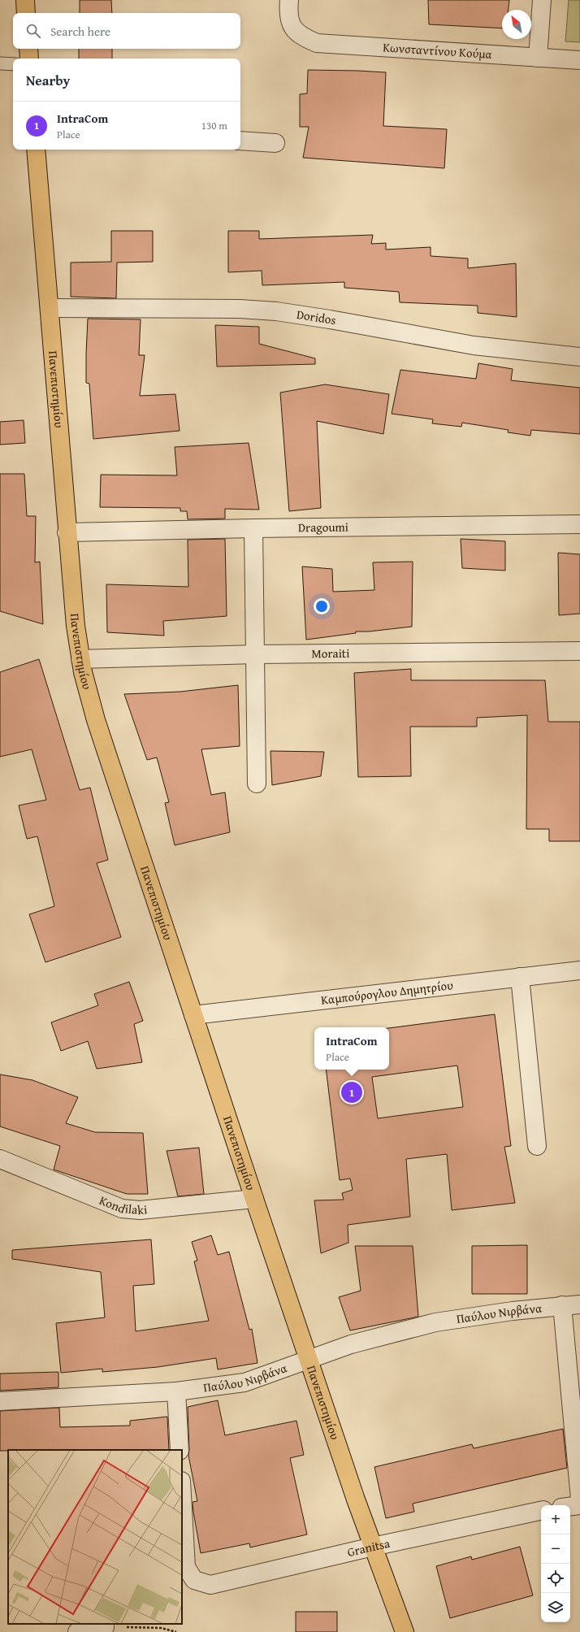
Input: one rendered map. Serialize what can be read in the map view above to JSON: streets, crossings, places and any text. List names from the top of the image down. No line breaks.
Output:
{"streets":{"main road":["Πανεπιστημίου"],"street":["Κωνσταντίνου Κούμα","Doridos","Dragoumi","Moraiti","Καμπούρογλου Δημητρίου","Kondilaki","Παύλου Νιρβάνα","Granitsa"]},"crossings":[["Doridos","Πανεπιστημίου"],["Πανεπιστημίου","Dragoumi"],["Πανεπιστημίου","Moraiti"],["Πανεπιστημίου","Καμπούρογλου Δημητρίου"],["Πανεπιστημίου","Kondilaki"],["Πανεπιστημίου","Παύλου Νιρβάνα"],["Πανεπιστημίου","Granitsa"]],"north":"top left","page":{"search":"Search here","heading":"Nearby","list":[{"mark":"1","name":"IntraCom","note":"Place","value":"130 m"}],"popup":["IntraCom","Place"],"pins":"1","map_buttons":["+","−"]}}
